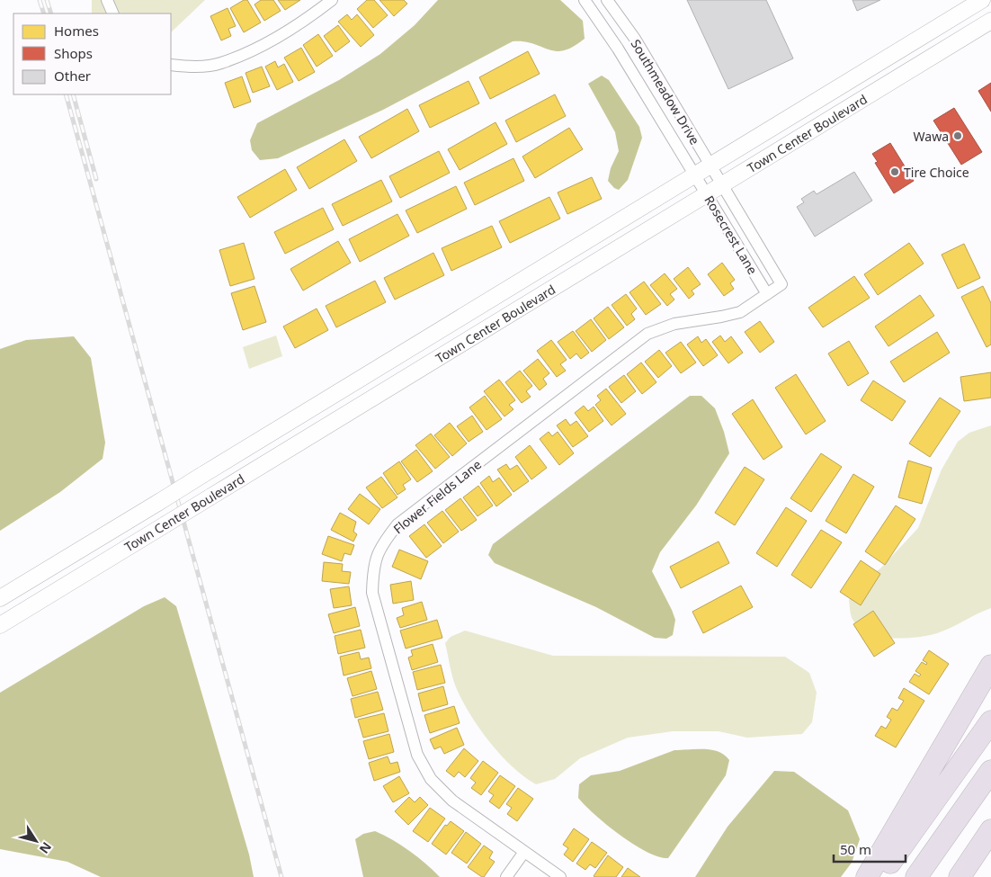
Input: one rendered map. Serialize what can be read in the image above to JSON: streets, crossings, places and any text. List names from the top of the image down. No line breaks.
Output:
{"streets":{"main road":["Town Center Boulevard"],"street":["Southmeadow Drive","Rosecrest Lane","Flower Fields Lane"]},"crossings":[["Southmeadow Drive","Town Center Boulevard"],["Southmeadow Drive","Rosecrest Lane"],["Town Center Boulevard","Rosecrest Lane"],["Rosecrest Lane","Flower Fields Lane"]],"places":["Wawa","Tire Choice"],"legend":["Homes","Shops","Other"],"scale_bar":"50 m","north":"bottom right"}
